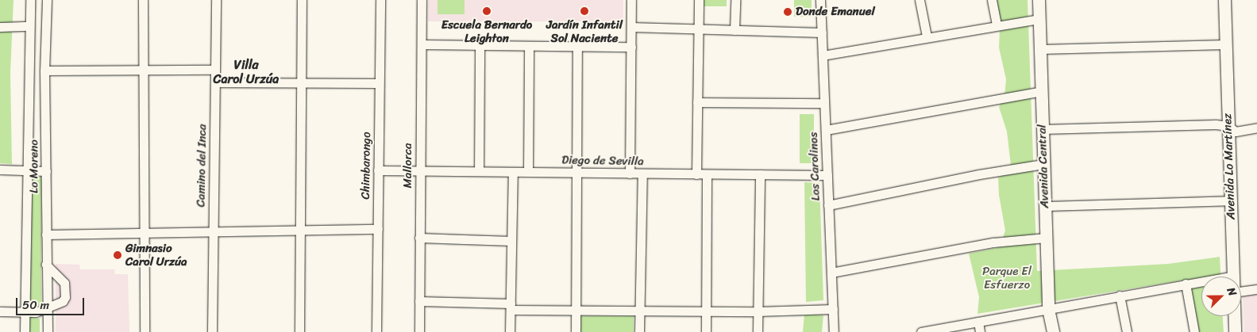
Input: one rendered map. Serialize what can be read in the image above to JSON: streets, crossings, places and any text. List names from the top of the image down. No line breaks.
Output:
{"streets":{"main road":["Avenida Central","Avenida Lo Martínez"],"street":["Diego de Sevilla","Camino del Inca","Chimbarongo","Mallorca","Lo Moreno","Los Carolinos"]},"crossings":[["Diego de Sevilla","Chimbarongo"],["Diego de Sevilla","Mallorca"],["Diego de Sevilla","Los Carolinos"]],"districts":["Villa Carol Urzúa"],"parks":["Parque El Esfuerzo"],"places":["Escuela Bernardo Leighton","Jardín Infantil Sol Naciente","Donde Emanuel","Gimnasio Carol Urzúa"],"scale_bar":"50 m","north":"top right"}
